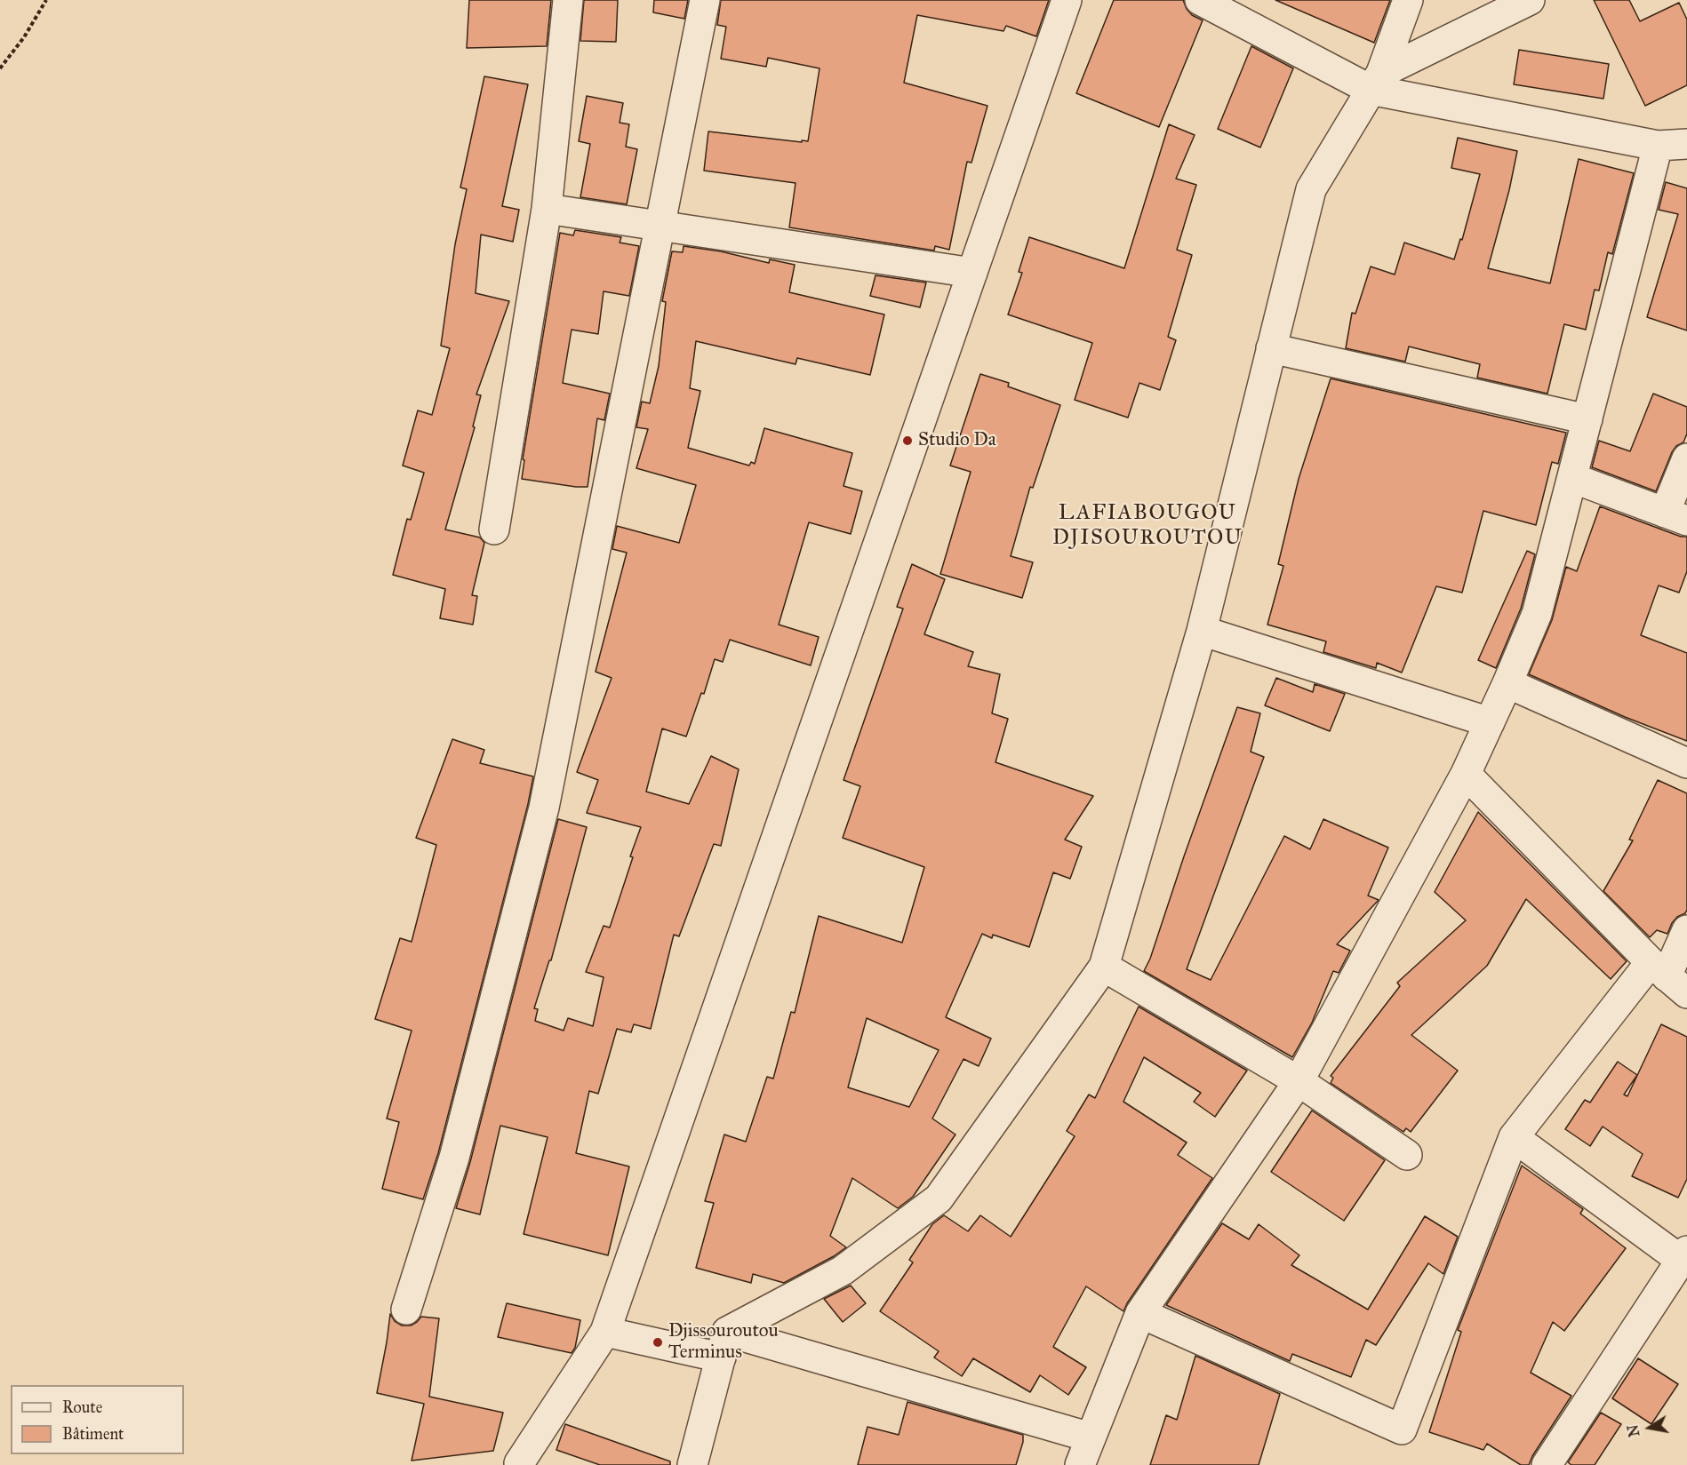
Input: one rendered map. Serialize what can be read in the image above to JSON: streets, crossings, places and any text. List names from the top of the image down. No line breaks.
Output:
{"districts":["LAFIABOUGOU DJISOUROUTOU"],"places":["Studio Da","Djissouroutou Terminus"],"legend":["Route","Bâtiment"],"north":"left"}
